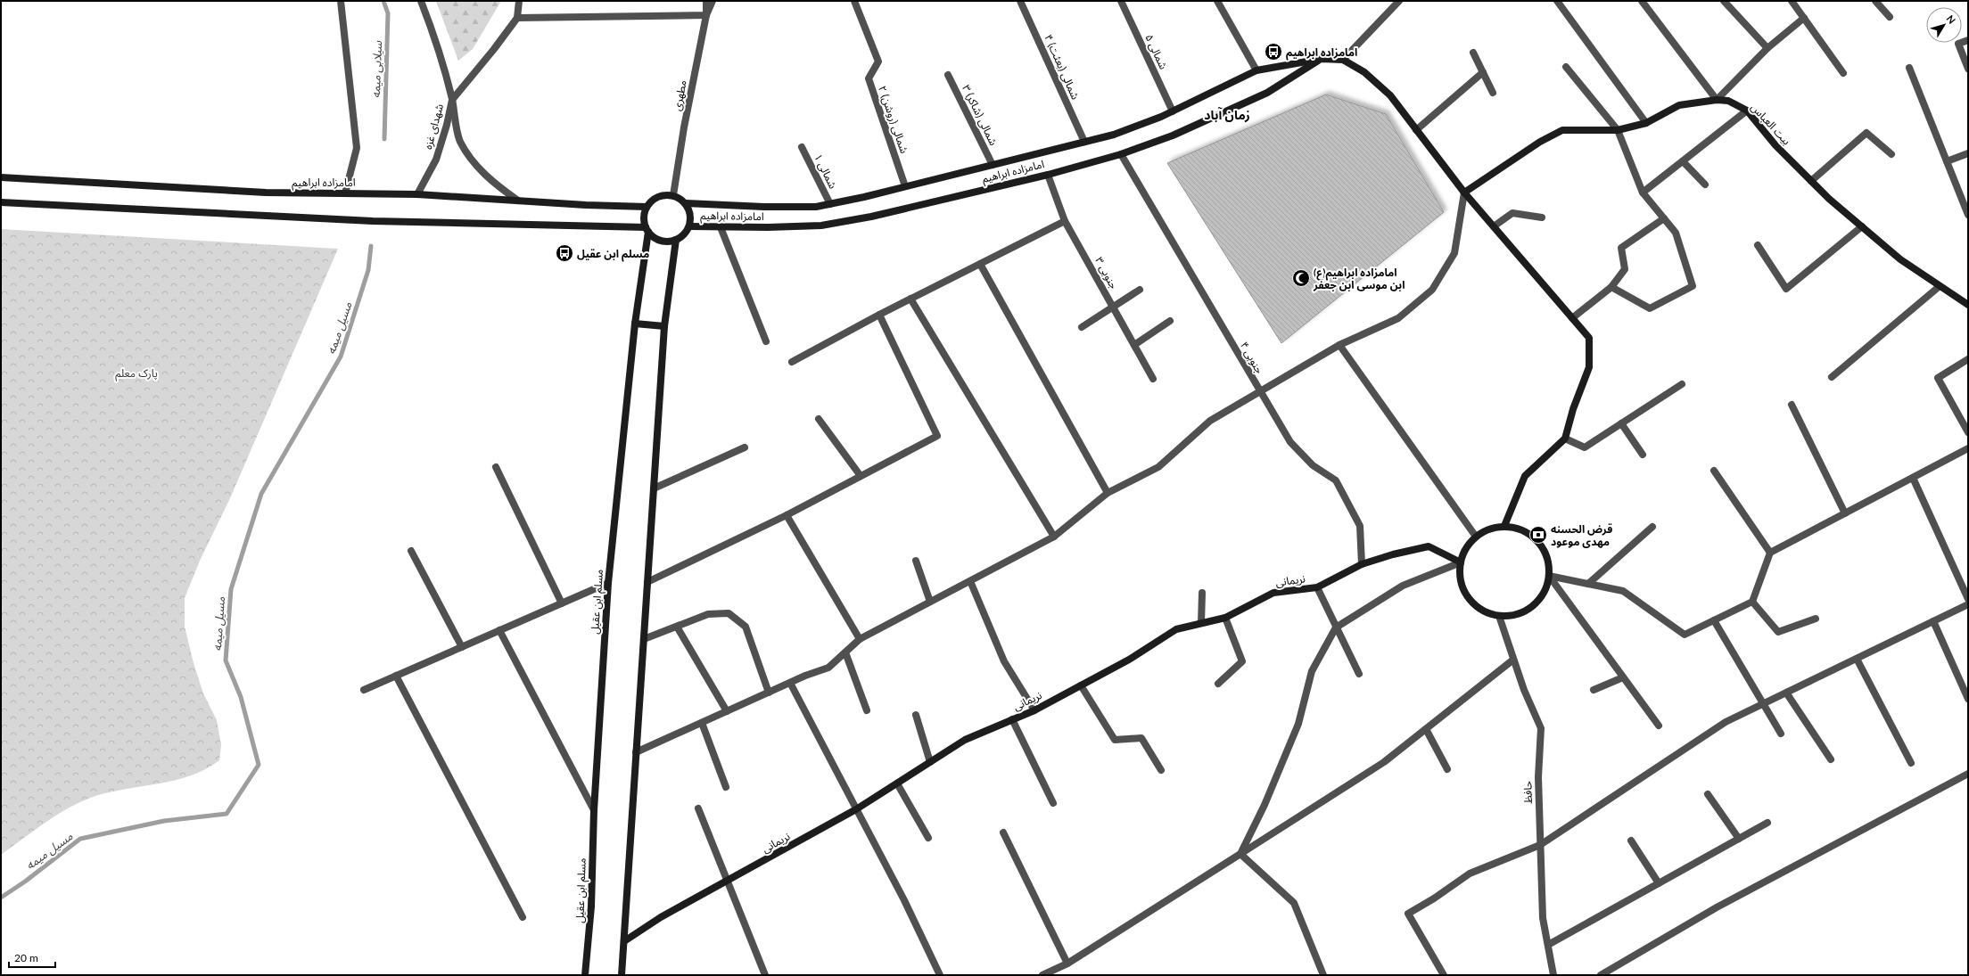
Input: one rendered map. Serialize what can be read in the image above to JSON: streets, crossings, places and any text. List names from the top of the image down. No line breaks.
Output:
{"streets":{"street":["۵ شمالی","۴ شمالی (بعثت)","مطهری","۳ شمالی (شاکر)","۲ شمالی (روشن)","بیت العباس","شهدای غزه","۱ شمالی","امامزاده ابراهیم","۳ جنوبی","۴ جنوبی","نریمانی","مسلم ابن عقیل","حافظ"]},"crossings":[["۵ شمالی","امامزاده ابراهیم"],["۴ شمالی (بعثت)","امامزاده ابراهیم"],["مطهری","امامزاده ابراهیم"],["مطهری","مسلم ابن عقیل"],["۳ شمالی (شاکر)","امامزاده ابراهیم"],["۲ شمالی (روشن)","امامزاده ابراهیم"],["بیت العباس","امامزاده ابراهیم"],["شهدای غزه","امامزاده ابراهیم"],["۱ شمالی","امامزاده ابراهیم"],["امامزاده ابراهیم","۳ جنوبی"],["امامزاده ابراهیم","۴ جنوبی"],["امامزاده ابراهیم","مسلم ابن عقیل"],["۴ جنوبی","نریمانی"],["نریمانی","حافظ"]],"districts":["زمان آباد"],"water":["سیلابی میمه","مسیل میمه"],"parks":["پارک معلم"],"places":{"bus stop":["امامزاده ابراهیم","مسلم ابن عقیل"],"mosque":["(ع)امامزاده ابراهیم ابن موسی ابن جعفر"],"bank":["قرض الحسنه مهدی موعود"]},"scale_bar":"20 m","north":"top right"}
